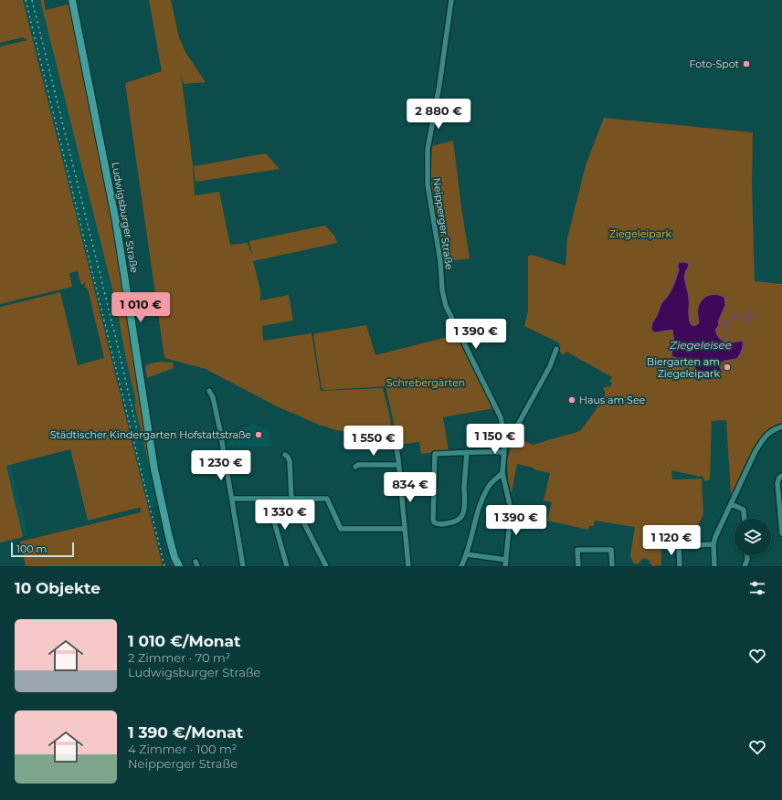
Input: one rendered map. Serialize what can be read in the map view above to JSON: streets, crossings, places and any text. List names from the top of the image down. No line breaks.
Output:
{"streets":{"main road":["Ludwigsburger Straße"],"street":["Neipperger Straße"]},"water":["Ziegeleisee"],"parks":["Ziegeleipark","Schrebergärten"],"places":["Foto-Spot","Biergarten am Ziegeleipark","Haus am See","Städtischer Kindergarten Hofstattstraße"],"scale_bar":"100 m","page":{"price":["2 880 €","1 010 €","1 390 €","1 150 €","1 550 €","1 230 €","834 €","1 330 €","1 390 €","1 120 €"],"scale":"100 m","heading":"10 Objekte","list":[{"name":"1 010 €/Monat","note":"2 Zimmer · 70 m² · Ludwigsburger Straße"},{"name":"1 390 €/Monat","note":"4 Zimmer · 100 m² · Neipperger Straße"}]}}
